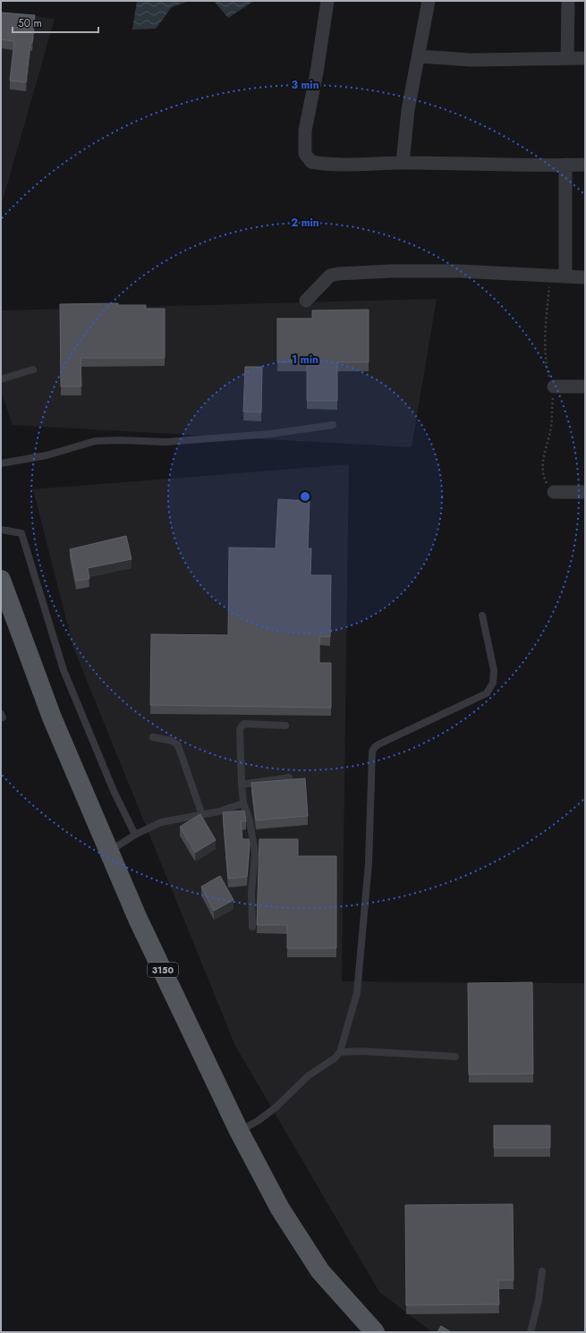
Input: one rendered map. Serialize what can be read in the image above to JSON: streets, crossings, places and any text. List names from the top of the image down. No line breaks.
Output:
{"streets":{"main road":["3150"]},"scale_bar":"50 m","rings":["3 min","2 min","1 min"]}
